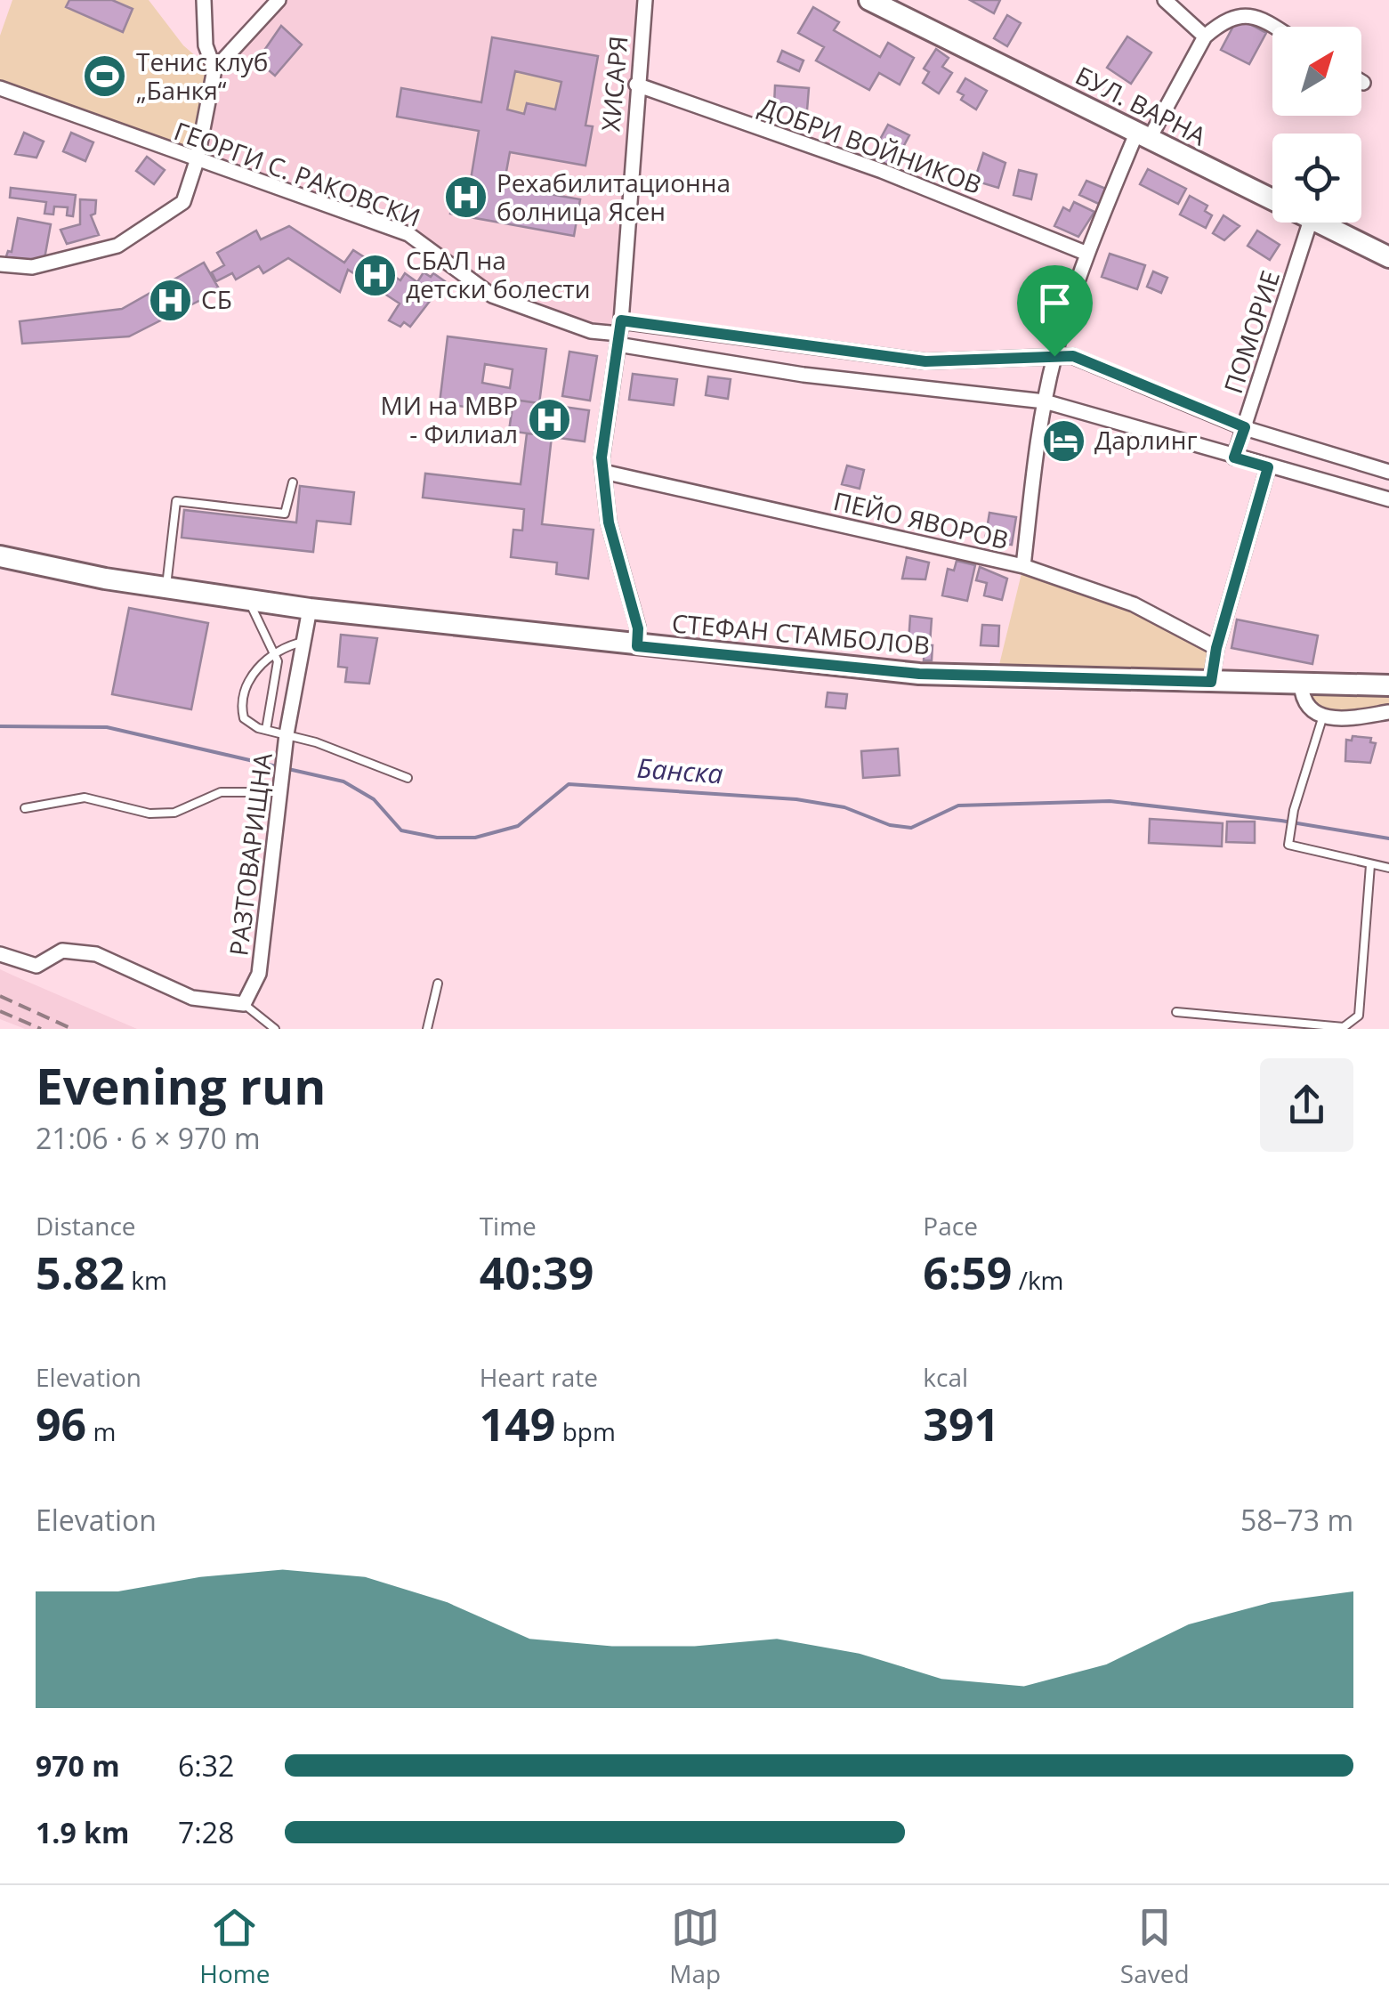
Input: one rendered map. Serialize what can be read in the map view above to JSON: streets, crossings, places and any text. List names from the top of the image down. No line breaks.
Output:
{"streets":{"street":["ХИСАРЯ","БУЛ. ВАРНА","ДОБРИ ВОЙНИКОВ","ГЕОРГИ С. РАКОВСКИ","ПОМОРИЕ","ПЕЙО ЯВОРОВ","СТЕФАН СТАМБОЛОВ","РАЗТОВАРИЩНА"]},"crossings":[["ХИСАРЯ","ДОБРИ ВОЙНИКОВ"],["ХИСАРЯ","ГЕОРГИ С. РАКОВСКИ"],["ХИСАРЯ","ПЕЙО ЯВОРОВ"],["ХИСАРЯ","СТЕФАН СТАМБОЛОВ"],["СТЕФАН СТАМБОЛОВ","РАЗТОВАРИЩНА"]],"water":["Банска"],"places":{"sports":["Тенис клуб „Банкя“"],"hospital":["Рехабилитационна болница Ясен","СБАЛ на детски болести","СБ","МИ на МВР - Филиал"],"hotel":["Дарлинг"]},"north":"top right","page":{"heading":["Evening run","21:06 · 6 × 970 m"],"stats":[["Distance","5.82 km"],["Time","40:39"],["Pace","6:59 /km"],["Elevation","96 m"],["Heart rate","149 bpm"],["kcal","391"]],"chart":["Elevation","58–73 m"],"list":[{"name":"970 m","note":"6:32"},{"name":"1.9 km","note":"7:28"}],"tabs":["Home","Map","Saved"]}}
